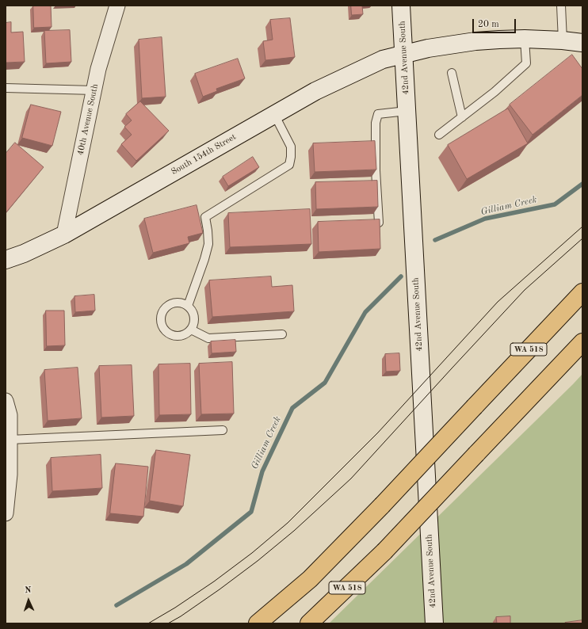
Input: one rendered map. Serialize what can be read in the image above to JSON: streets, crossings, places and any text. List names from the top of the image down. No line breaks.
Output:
{"streets":{"highway":["WA 518"],"street":["42nd Avenue South","40th Avenue South","South 154th Street"]},"crossings":[["42nd Avenue South","South 154th Street"],["40th Avenue South","South 154th Street"]],"water":["Gilliam Creek"],"scale_bar":"20 m","north":"top"}
